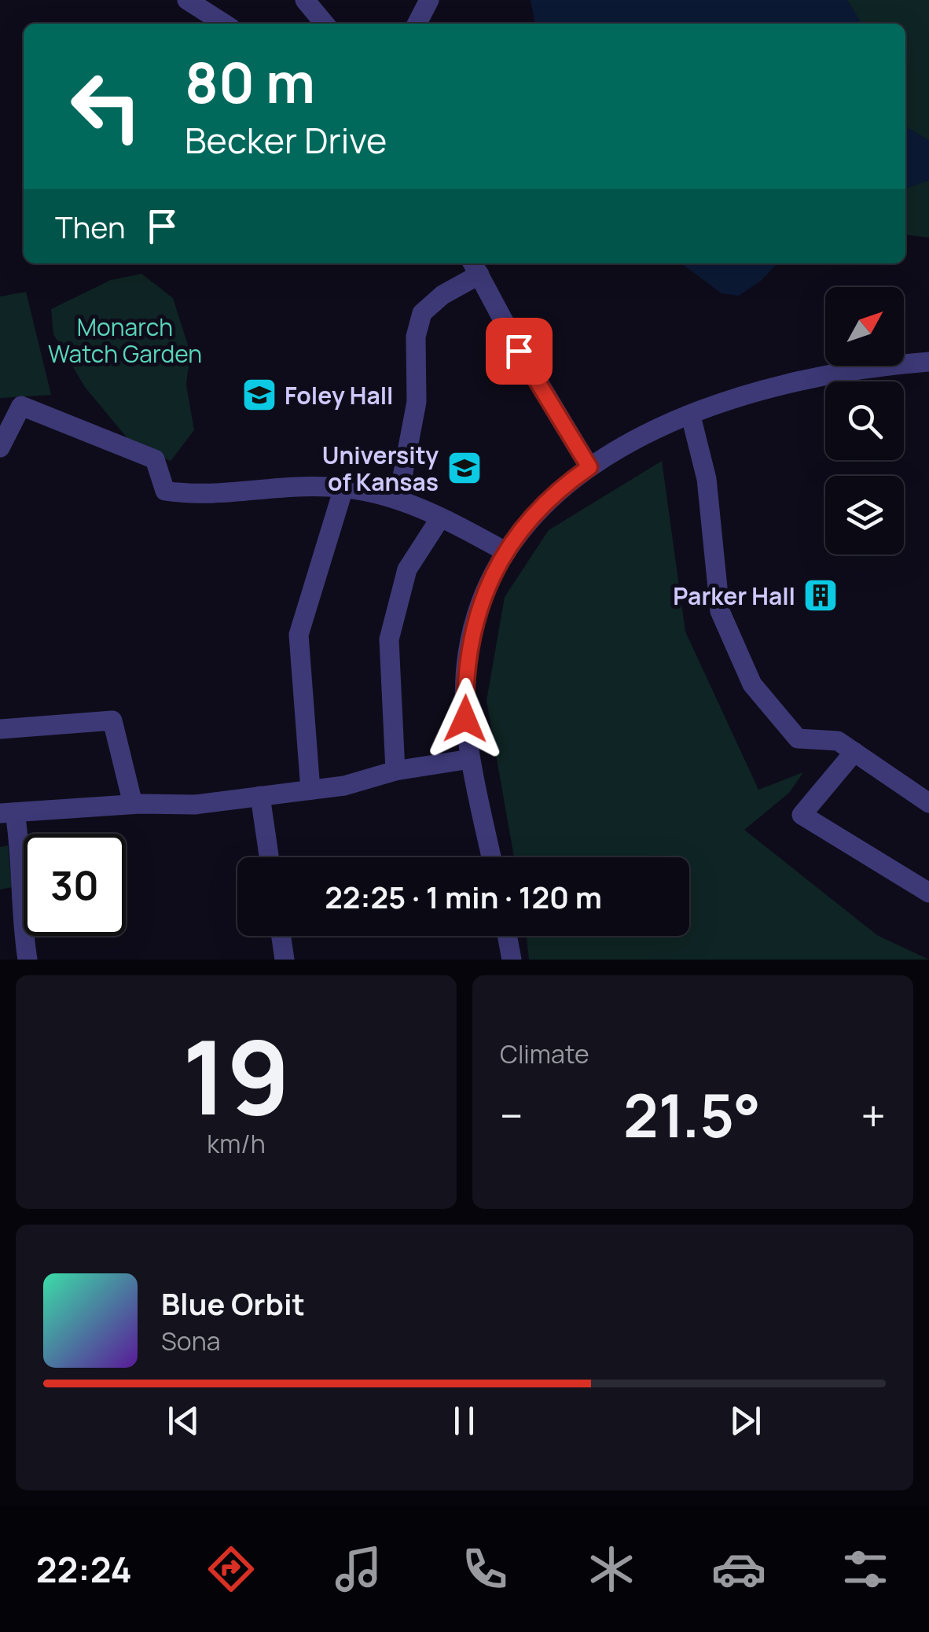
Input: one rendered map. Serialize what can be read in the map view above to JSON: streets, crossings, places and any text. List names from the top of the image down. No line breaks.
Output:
{"parks":["Monarch Watch Garden"],"places":{"school or university":["Foley Hall","University of Kansas"],"building":["Parker Hall"]},"north":"top right","page":{"turn":["80 m","Becker Drive"],"then":"Then","limit":"30","trip":"22:25 · 1 min · 120 m","tile":[["19","km/h"],"Climate"],"heat":["−","21.5°","+"],"song":["Blue Orbit","Sona"],"tabs":"22:24"}}
